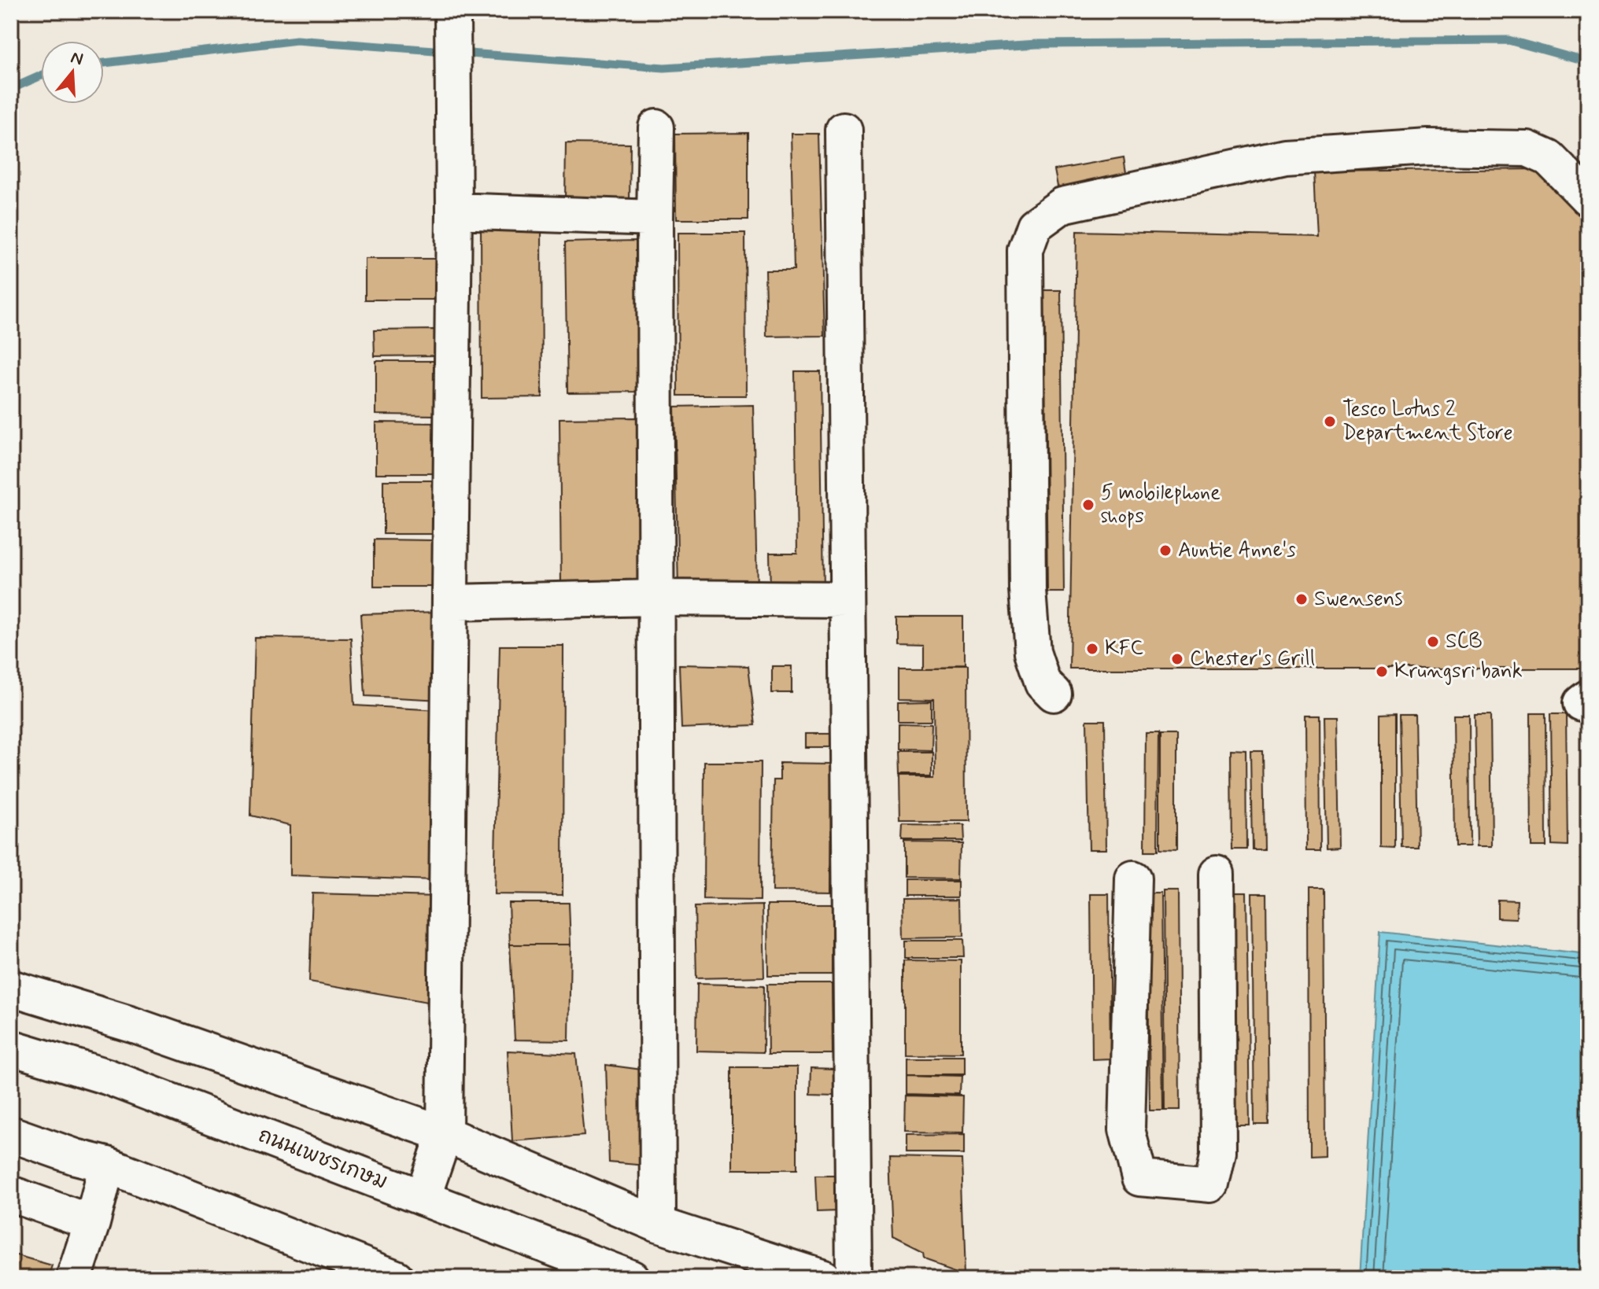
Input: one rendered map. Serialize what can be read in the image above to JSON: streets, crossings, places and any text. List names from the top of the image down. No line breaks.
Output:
{"streets":{"street":["ถนนเพชรเกษม"]},"places":["Tesco Lotus 2 Department Store","5 mobilephone shops","Auntie Anne's","Swensens","SCB","KFC","Chester's Grill","Krungsri bank"],"north":"top"}
